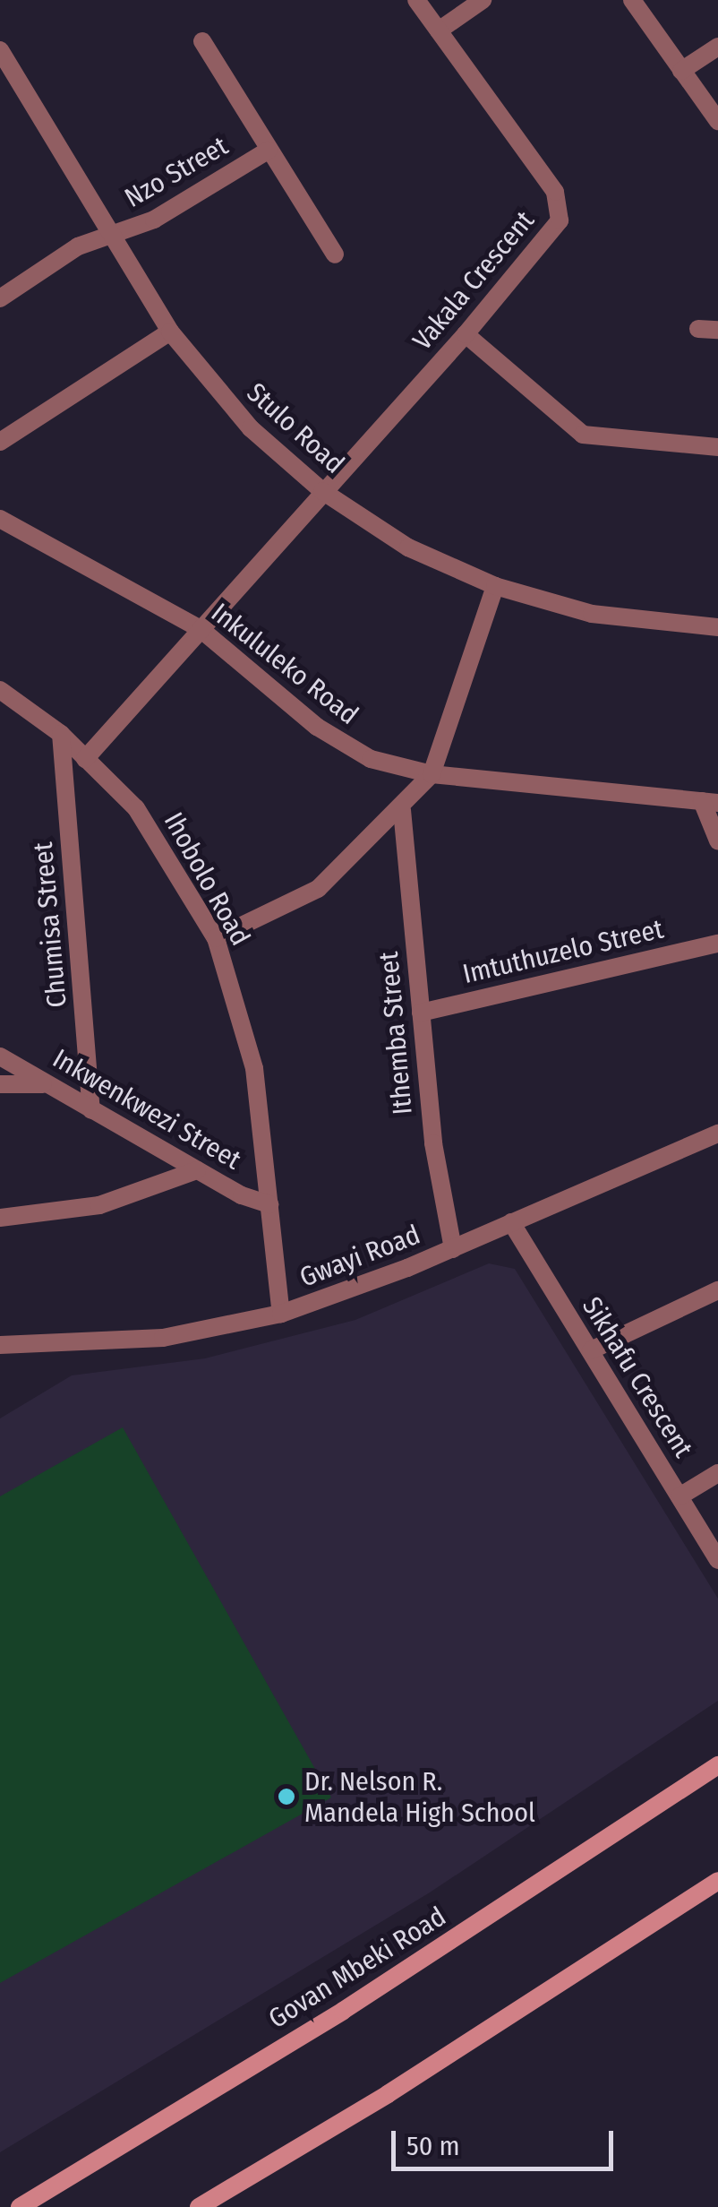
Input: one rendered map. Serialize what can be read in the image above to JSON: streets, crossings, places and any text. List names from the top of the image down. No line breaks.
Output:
{"streets":{"main road":["Govan Mbeki Road"],"street":["Nzo Street","Vakala Crescent","Stulo Road","Inkululeko Road","Ihobolo Road","Chumisa Street","Imtuthuzelo Street","Ithemba Street","Inkwenkwezi Street","Gwayi Road","Sikhafu Crescent"]},"crossings":[["Nzo Street","Stulo Road"],["Vakala Crescent","Stulo Road"],["Vakala Crescent","Inkululeko Road"],["Vakala Crescent","Ihobolo Road"],["Ihobolo Road","Chumisa Street"],["Ihobolo Road","Inkwenkwezi Street"],["Ihobolo Road","Gwayi Road"],["Chumisa Street","Inkwenkwezi Street"],["Imtuthuzelo Street","Ithemba Street"],["Ithemba Street","Gwayi Road"],["Gwayi Road","Sikhafu Crescent"]],"places":["Dr. Nelson R. Mandela High School"],"scale_bar":"50 m"}
